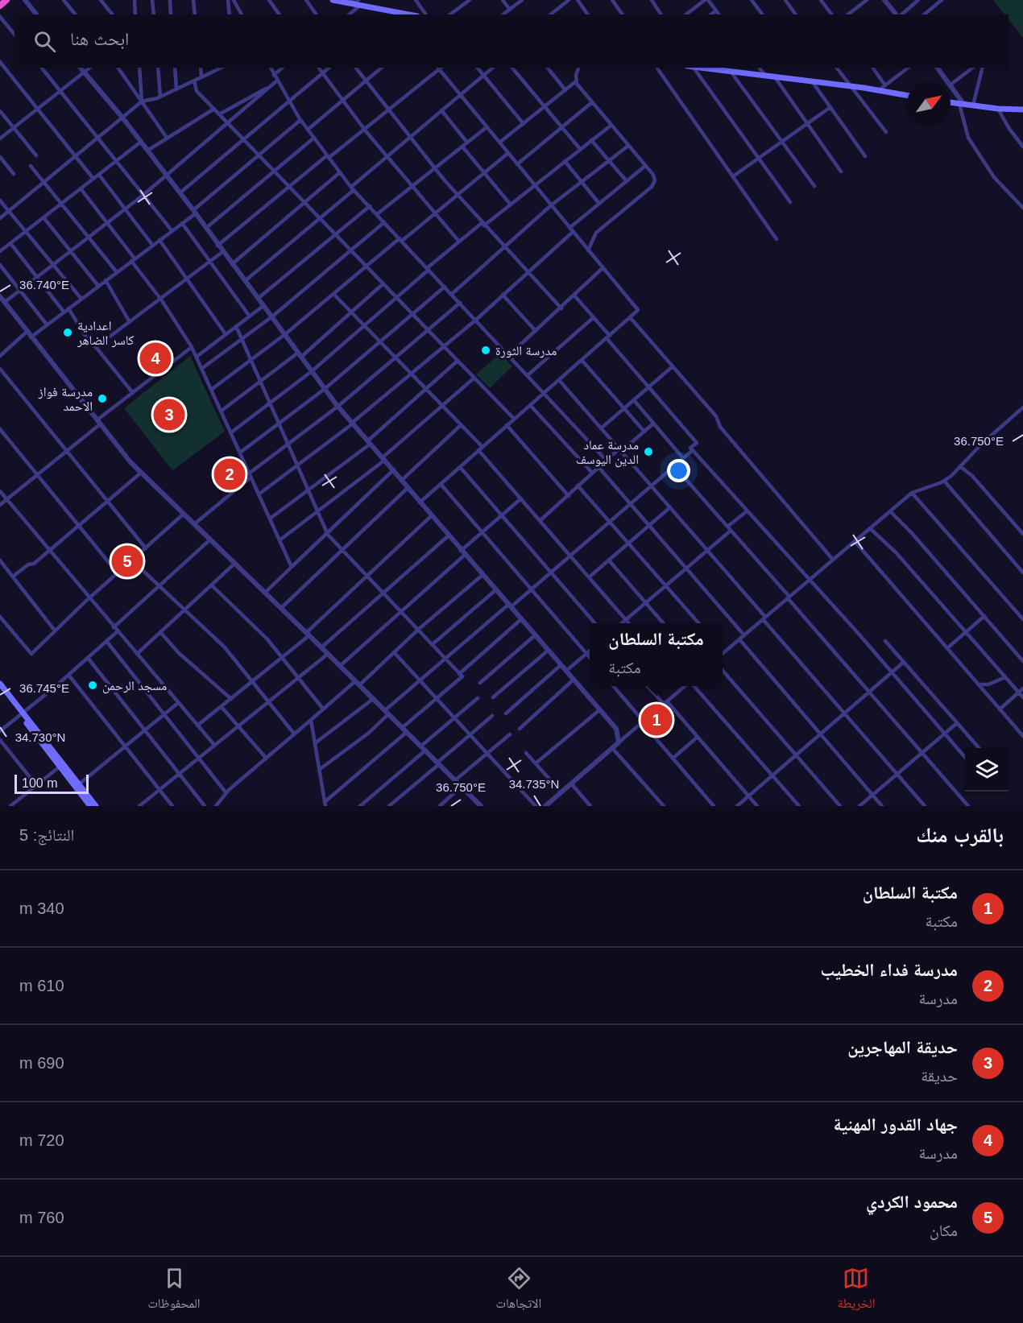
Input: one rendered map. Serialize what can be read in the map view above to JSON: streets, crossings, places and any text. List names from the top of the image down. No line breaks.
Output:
{"places":["اعدادية كاسر الضاهر","مدرسة الثورة","مدرسة فواز الاحمد","مدرسة عماد الدين اليوسف","مسجد الرحمن"],"scale_bar":"100 m","north":"top right","page":{"search":"ابحث هنا","pins":["4","3","2","5","1"],"popup":["مكتبة السلطان","مكتبة"],"scale":"100 m","heading":["بالقرب منك","النتائج: 5"],"list":[{"mark":"1","name":"مكتبة السلطان","note":"مكتبة","value":"340 m"},{"mark":"2","name":"مدرسة فداء الخطيب","note":"مدرسة","value":"610 m"},{"mark":"3","name":"حديقة المهاجرين","note":"حديقة","value":"690 m"},{"mark":"4","name":"جهاد القدور المهنية","note":"مدرسة","value":"720 m"},{"mark":"5","name":"محمود الكردي","note":"مكان","value":"760 m"}],"nav":["الخريطة","الاتجاهات","المحفوظات"]},"coordinates":["36.740°E","36.750°E","36.745°E","34.730°N","34.735°N"]}
